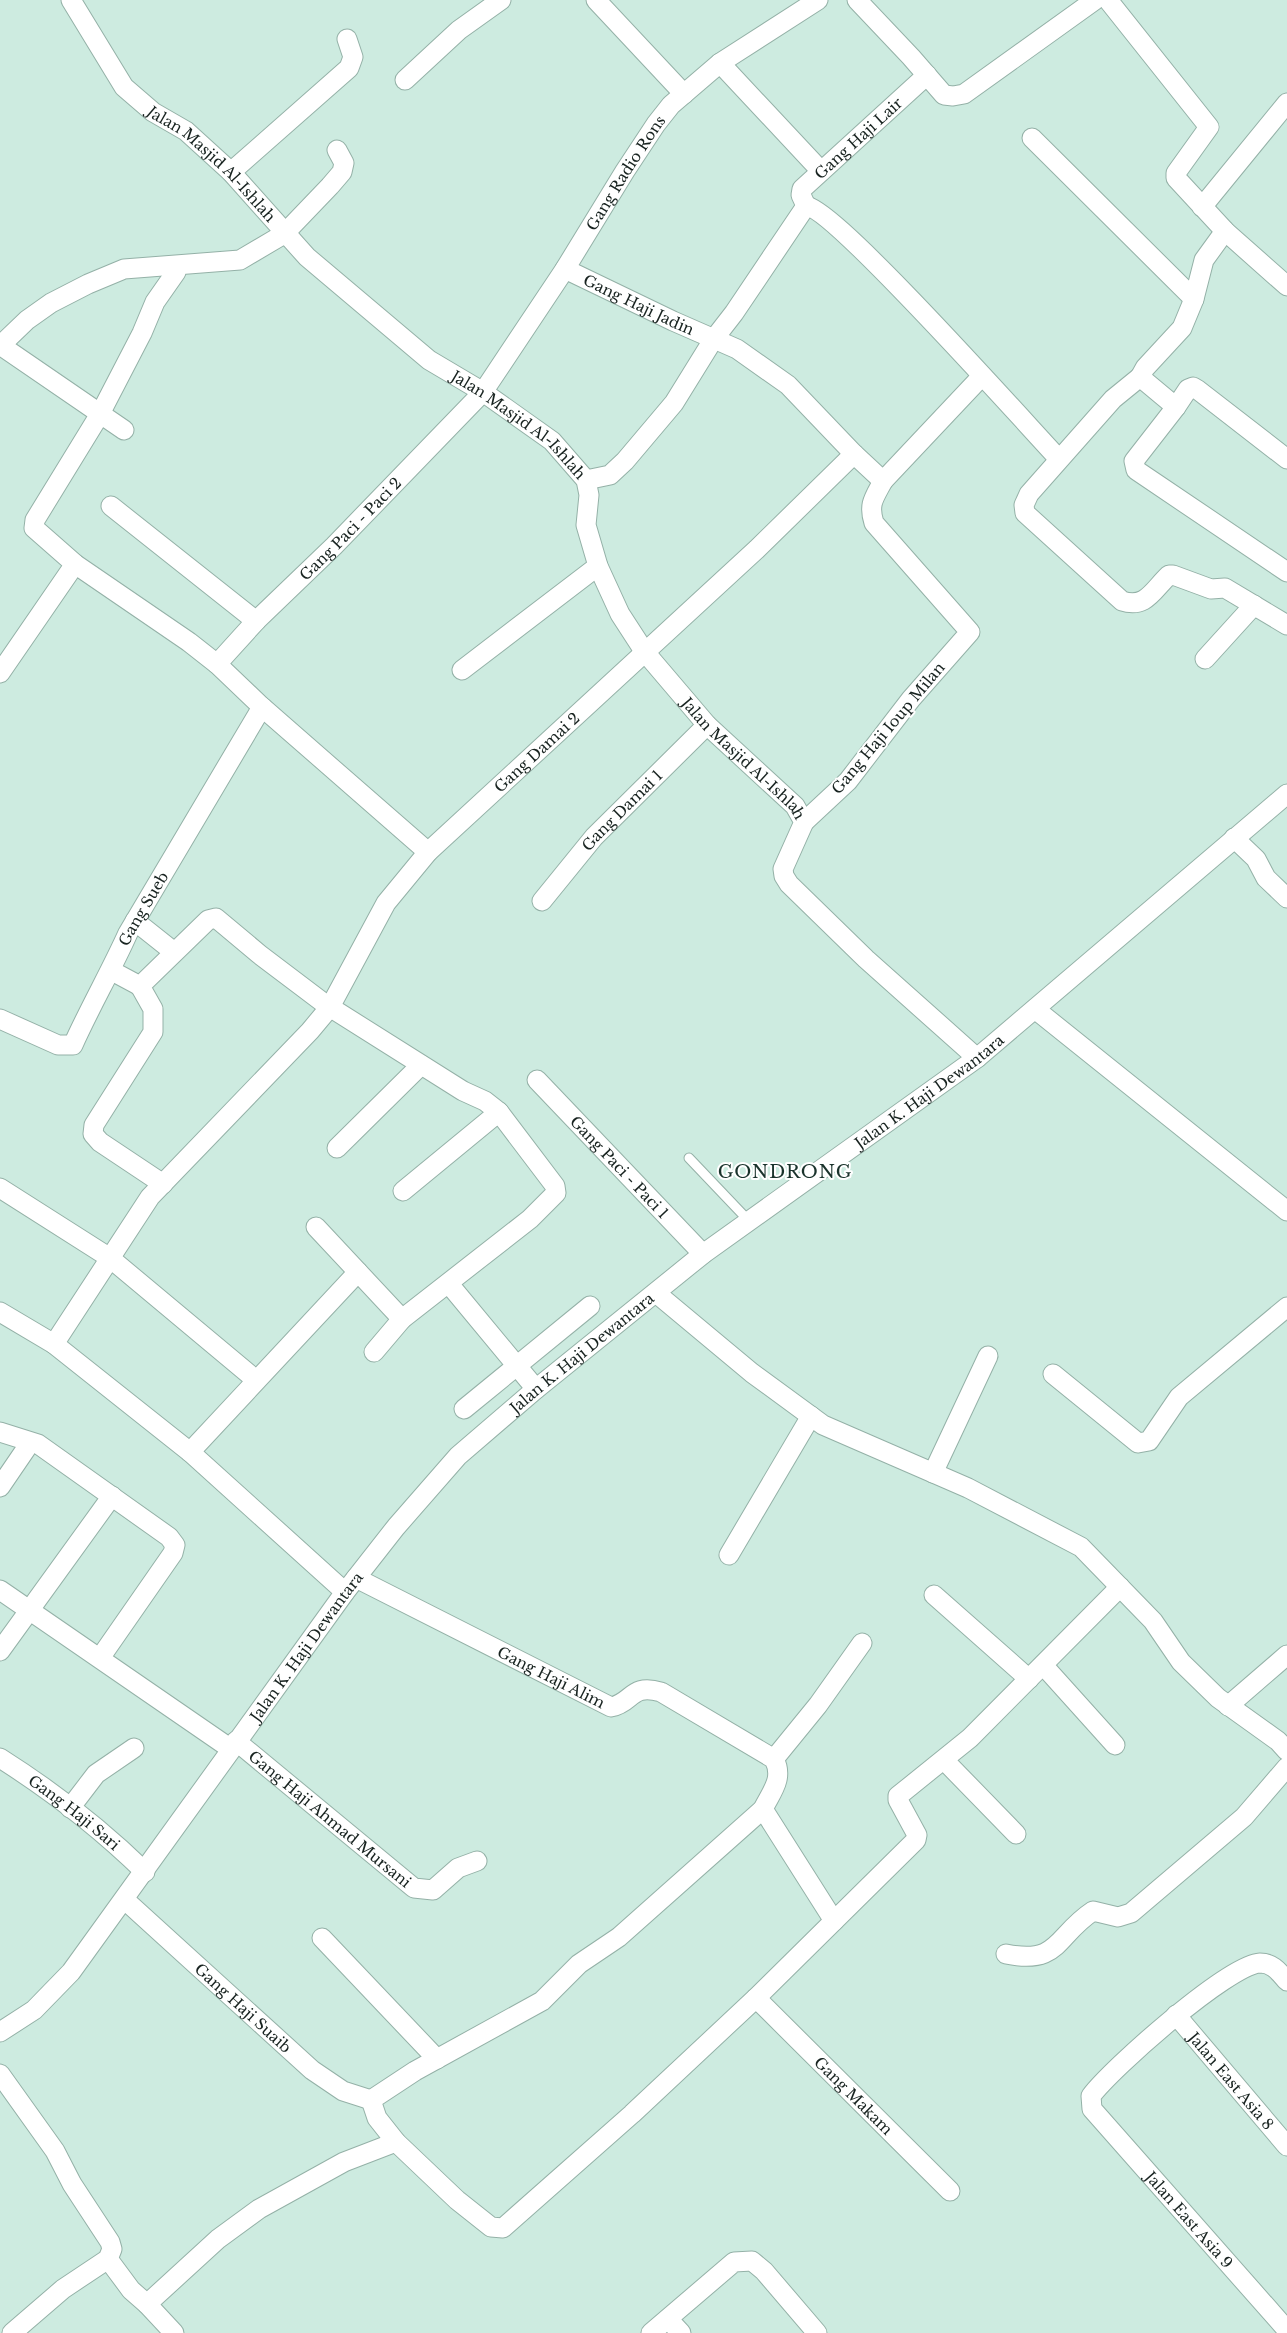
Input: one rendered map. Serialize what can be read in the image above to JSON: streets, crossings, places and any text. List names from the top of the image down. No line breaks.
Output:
{"streets":{"street":["Gang Haji Lair","Jalan Masjid Al-Ishlah","Gang Radio Rons","Gang Haji Jadin","Gang Paci - Paci 2","Gang Haji Ioup Milan","Gang Damai 2","Gang Damai 1","Gang Sueb","Jalan K. Haji Dewantara","Gang Paci - Paci 1","Gang Haji Alim","Gang Haji Sari","Gang Haji Ahmad Mursani","Gang Haji Suaib","Jalan East Asia 8","Gang Makam","Jalan East Asia 9"]},"crossings":[["Jalan Masjid Al-Ishlah","Gang Radio Rons"],["Jalan Masjid Al-Ishlah","Gang Paci - Paci 2"],["Jalan Masjid Al-Ishlah","Gang Haji Ioup Milan"],["Jalan Masjid Al-Ishlah","Gang Damai 2"],["Jalan Masjid Al-Ishlah","Gang Damai 1"],["Jalan Masjid Al-Ishlah","Jalan K. Haji Dewantara"],["Gang Radio Rons","Gang Haji Jadin"],["Gang Radio Rons","Gang Paci - Paci 2"],["Gang Haji Jadin","Gang Haji Ioup Milan"],["Gang Haji Jadin","Gang Damai 2"],["Jalan K. Haji Dewantara","Gang Paci - Paci 1"],["Jalan K. Haji Dewantara","Gang Haji Alim"],["Jalan K. Haji Dewantara","Gang Haji Sari"],["Jalan K. Haji Dewantara","Gang Haji Ahmad Mursani"],["Jalan K. Haji Dewantara","Gang Haji Suaib"],["Jalan East Asia 8","Jalan East Asia 9"]],"districts":["GONDRONG"]}
